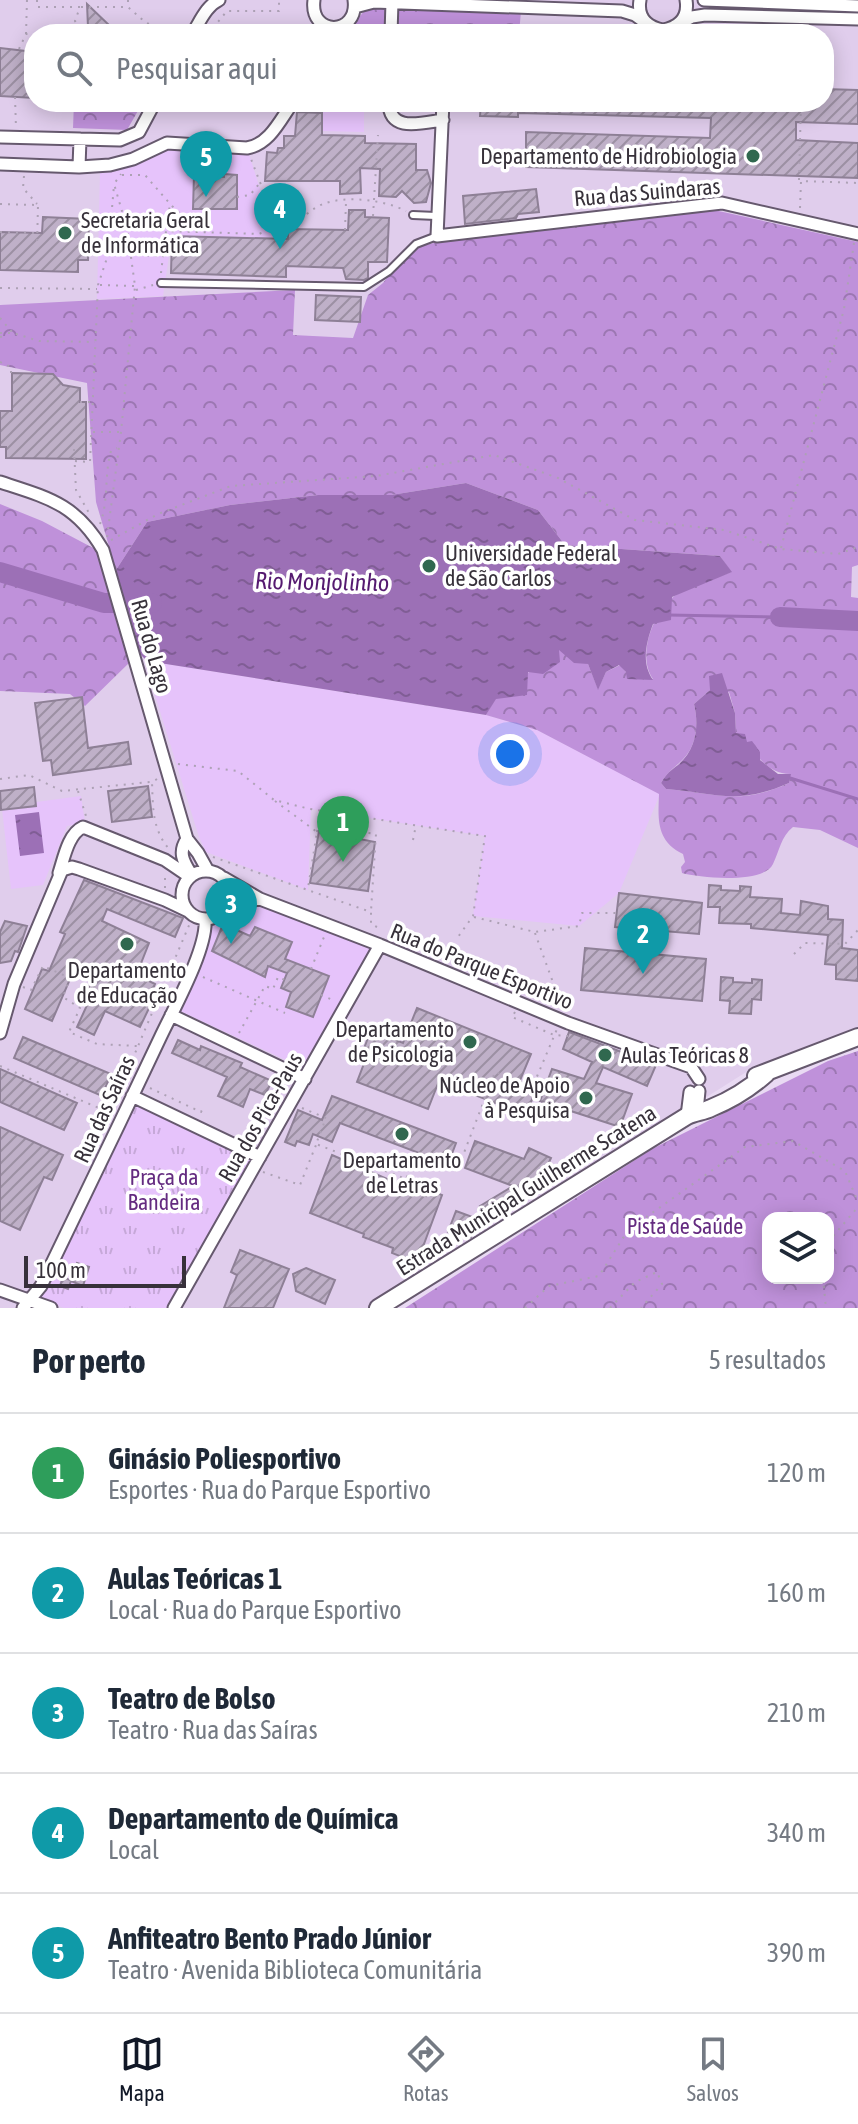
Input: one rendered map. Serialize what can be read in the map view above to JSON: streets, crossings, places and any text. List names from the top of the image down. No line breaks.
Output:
{"streets":{"main road":["Estrada Municipal Guilherme Scatena"],"street":["Rua das Suindaras","Rua do Lago","Rua do Parque Esportivo","Rua das Saíras","Rua dos Pica-Paus"]},"crossings":[["Rua do Lago","Rua do Parque Esportivo"],["Rua do Lago","Rua das Saíras"],["Rua do Parque Esportivo","Rua das Saíras"],["Rua do Parque Esportivo","Rua dos Pica-Paus"],["Rua do Parque Esportivo","Estrada Municipal Guilherme Scatena"]],"water":["Rio Monjolinho"],"parks":["Praça da Bandeira","Pista de Saúde"],"places":["Departamento de Hidrobiologia","Secretaria Geral de Informática","Universidade Federal de São Carlos","Departamento de Educação","Departamento de Psicologia","Aulas Teóricas 8","Núcleo de Apoio à Pesquisa","Departamento de Letras"],"scale_bar":"100 m","page":{"search":"Pesquisar aqui","pins":["5","4","1","3","2"],"scale":"100 m","heading":["Por perto","5 resultados"],"list":[{"mark":"1","name":"Ginásio Poliesportivo","note":"Esportes · Rua do Parque Esportivo","value":"120 m"},{"mark":"2","name":"Aulas Teóricas 1","note":"Local · Rua do Parque Esportivo","value":"160 m"},{"mark":"3","name":"Teatro de Bolso","note":"Teatro · Rua das Saíras","value":"210 m"},{"mark":"4","name":"Departamento de Química","note":"Local","value":"340 m"},{"mark":"5","name":"Anfiteatro Bento Prado Júnior","note":"Teatro · Avenida Biblioteca Comunitária","value":"390 m"}],"nav":["Mapa","Rotas","Salvos"]}}
